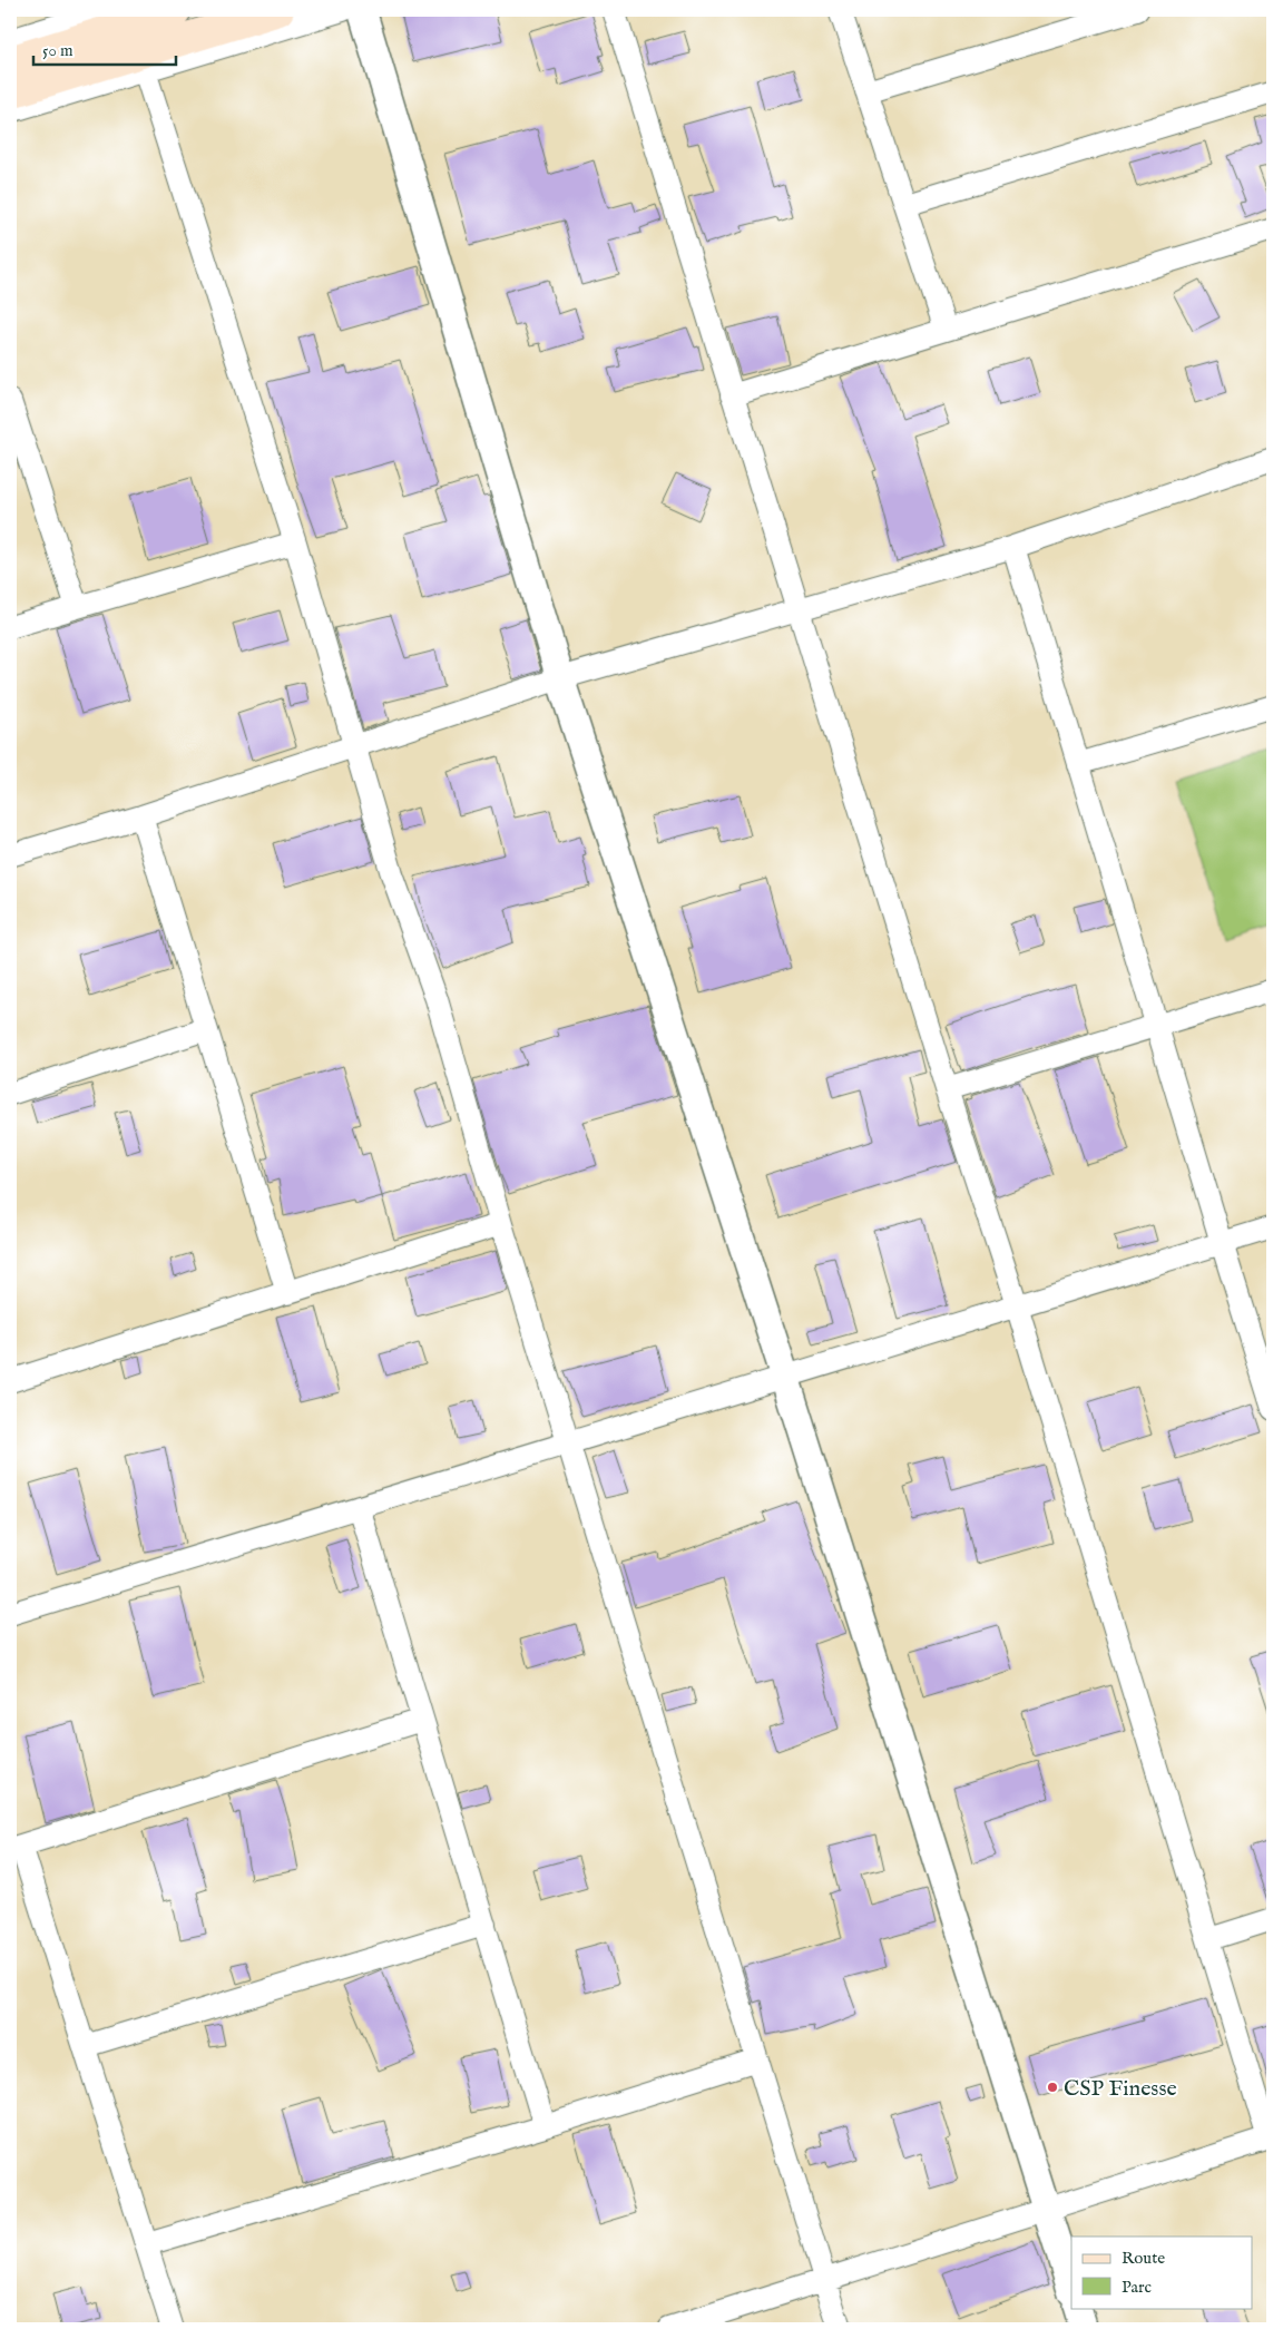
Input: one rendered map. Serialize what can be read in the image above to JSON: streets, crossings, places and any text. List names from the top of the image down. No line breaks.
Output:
{"places":["CSP Finesse"],"legend":["Route","Parc"],"scale_bar":"50 m"}
